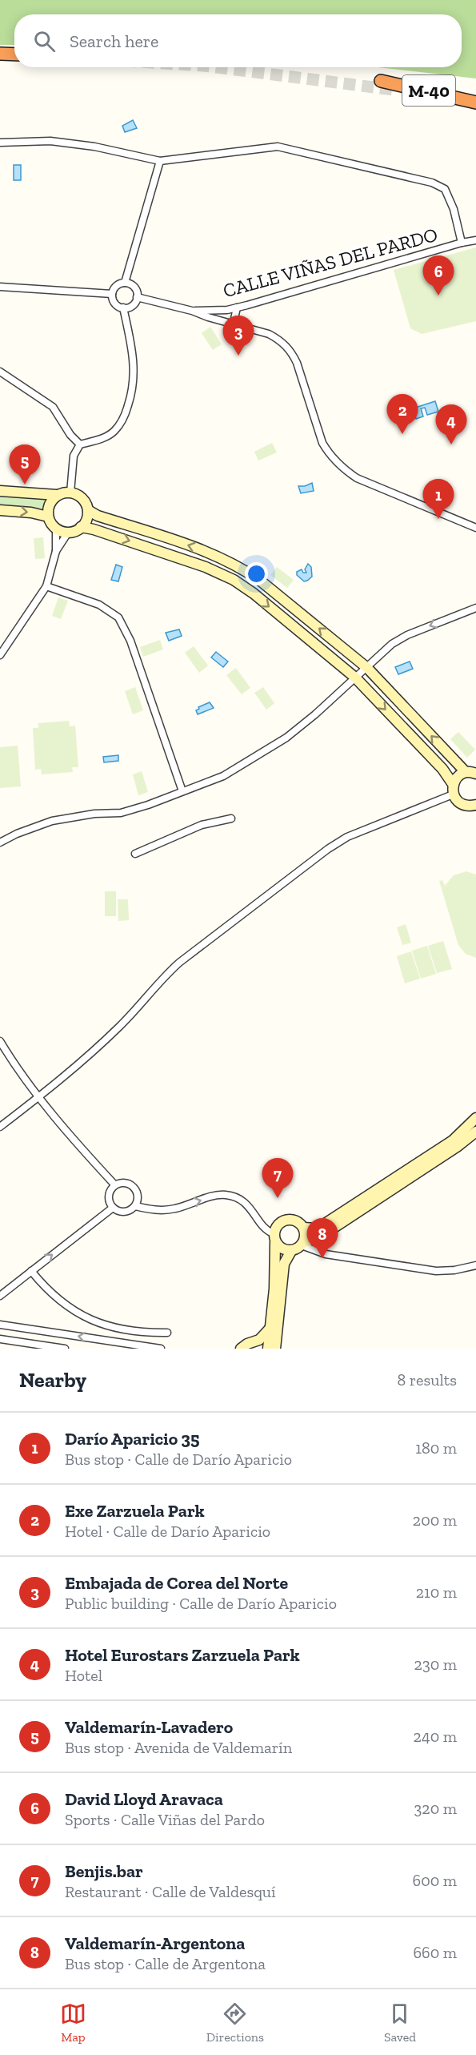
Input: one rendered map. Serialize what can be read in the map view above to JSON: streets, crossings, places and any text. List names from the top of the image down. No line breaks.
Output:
{"streets":{"highway":["M-40"],"street":["CALLE VIÑAS DEL PARDO"]},"page":{"search":"Search here","pins":["6","3","2","4","5","1","7","8"],"heading":["Nearby","8 results"],"list":[{"mark":"1","name":"Darío Aparicio 35","note":"Bus stop · Calle de Darío Aparicio","value":"180 m"},{"mark":"2","name":"Exe Zarzuela Park","note":"Hotel · Calle de Darío Aparicio","value":"200 m"},{"mark":"3","name":"Embajada de Corea del Norte","note":"Public building · Calle de Darío Aparicio","value":"210 m"},{"mark":"4","name":"Hotel Eurostars Zarzuela Park","note":"Hotel","value":"230 m"},{"mark":"5","name":"Valdemarín-Lavadero","note":"Bus stop · Avenida de Valdemarín","value":"240 m"},{"mark":"6","name":"David Lloyd Aravaca","note":"Sports · Calle Viñas del Pardo","value":"320 m"},{"mark":"7","name":"Benjis.bar","note":"Restaurant · Calle de Valdesquí","value":"600 m"},{"mark":"8","name":"Valdemarín-Argentona","note":"Bus stop · Calle de Argentona","value":"660 m"}],"nav":["Map","Directions","Saved"]}}
